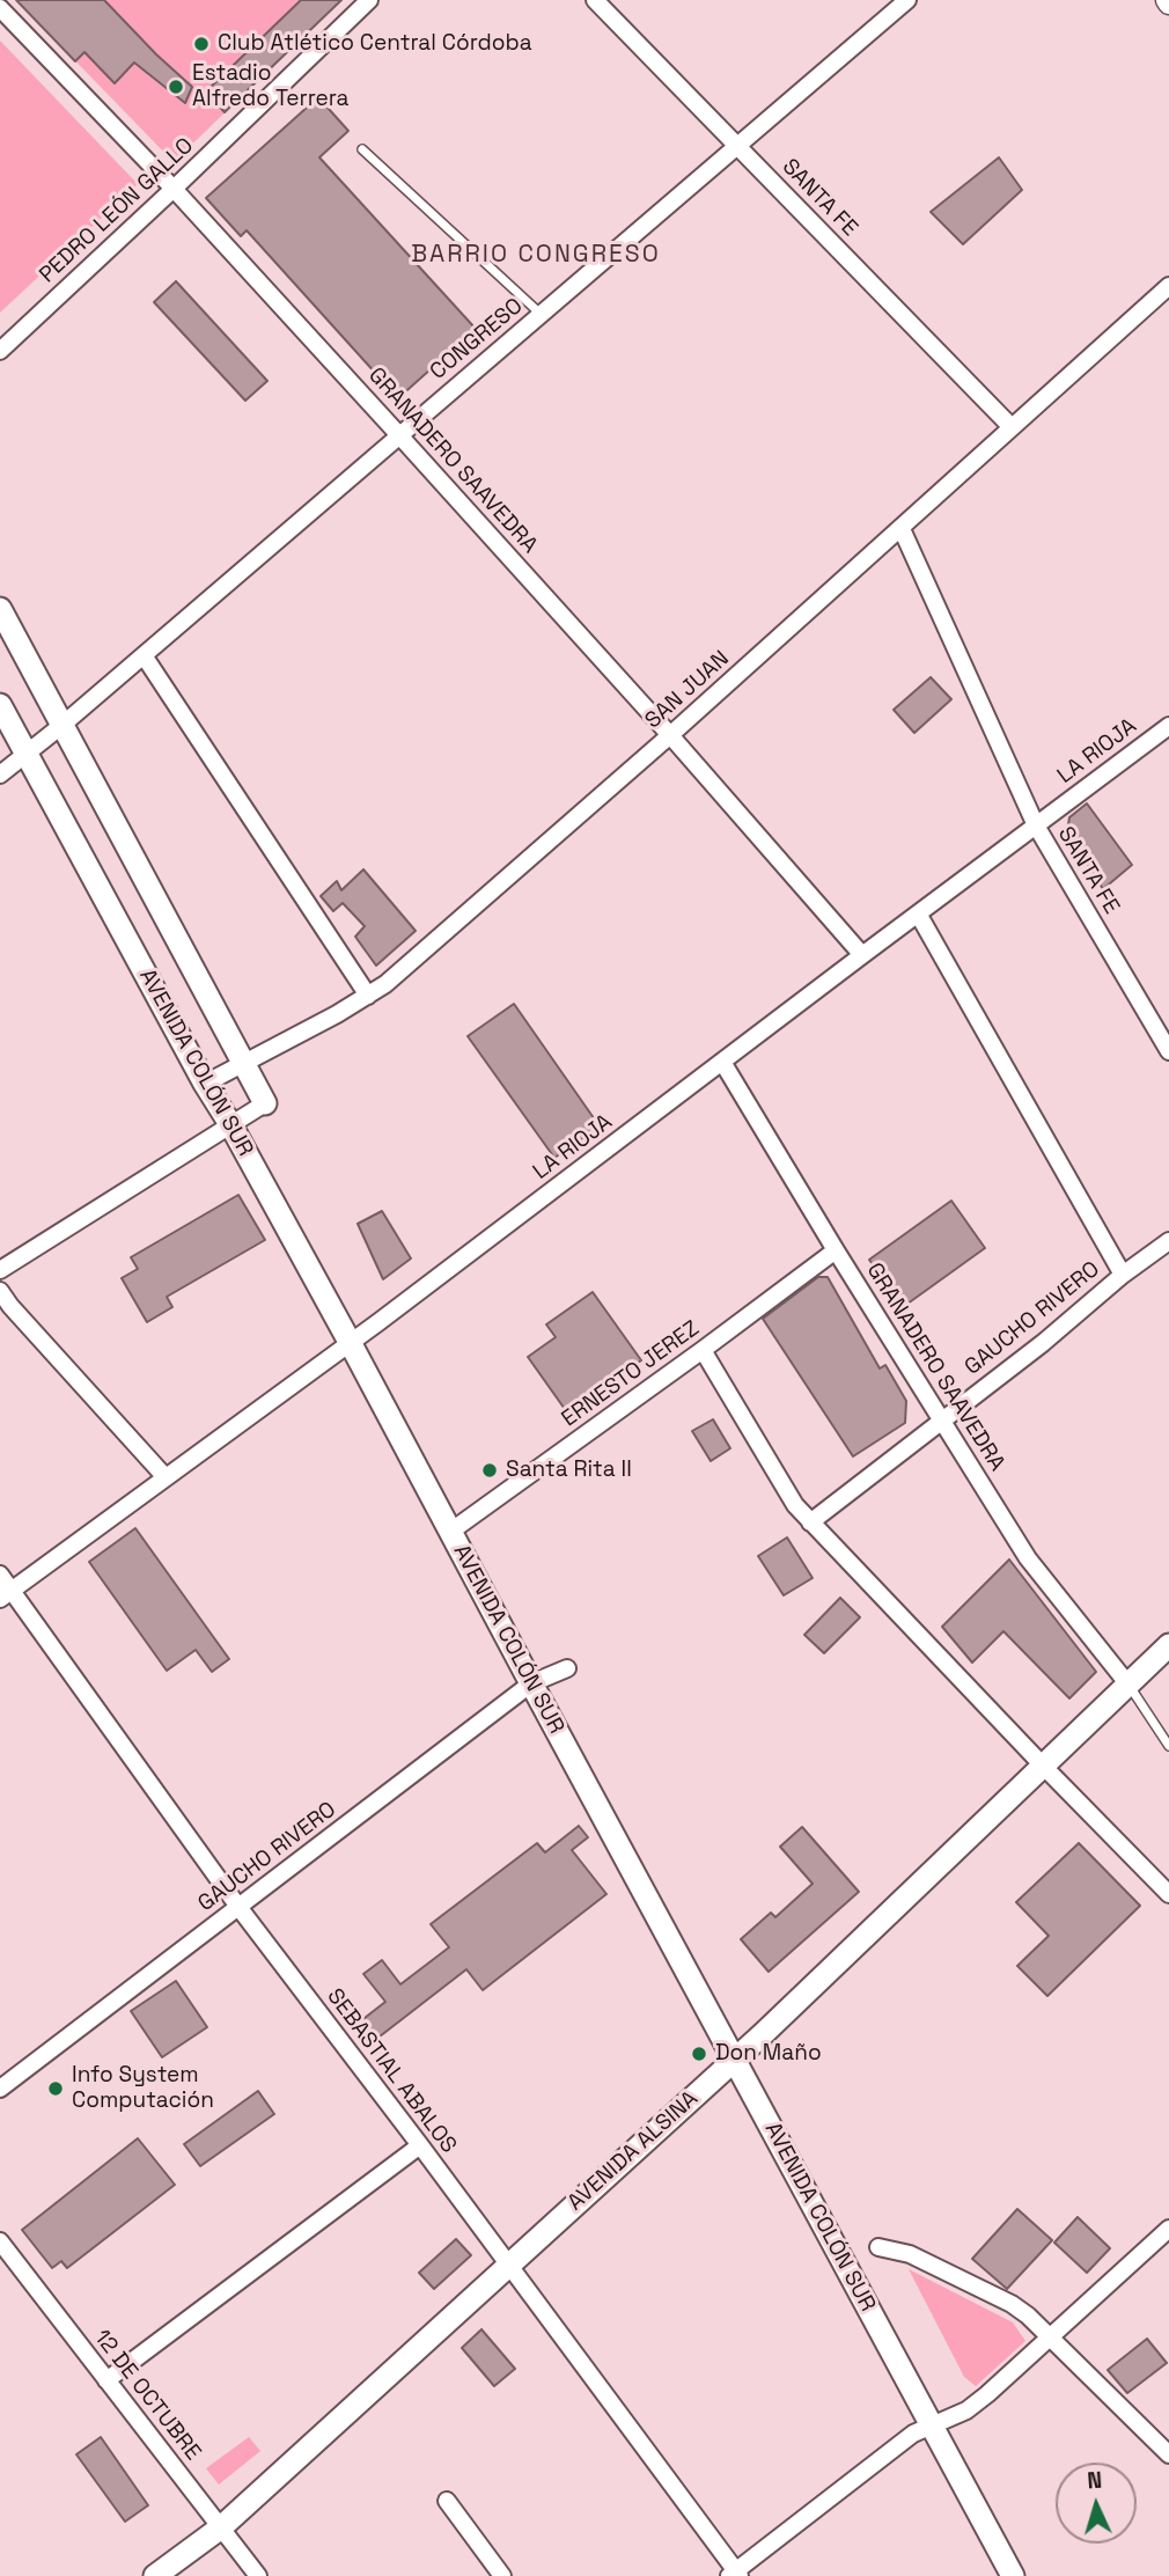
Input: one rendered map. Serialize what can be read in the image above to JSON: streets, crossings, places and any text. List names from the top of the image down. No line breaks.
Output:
{"streets":{"main road":["AVENIDA COLÓN SUR","AVENIDA ALSINA"],"street":["SANTA FE","PEDRO LEÓN GALLO","CONGRESO","GRANADERO SAAVEDRA","SAN JUAN","LA RIOJA","GAUCHO RIVERO","ERNESTO JEREZ","SEBASTIAL ABALOS","12 DE OCTUBRE"]},"crossings":[["SANTA FE","CONGRESO"],["SANTA FE","SAN JUAN"],["SANTA FE","LA RIOJA"],["PEDRO LEÓN GALLO","GRANADERO SAAVEDRA"],["CONGRESO","GRANADERO SAAVEDRA"],["CONGRESO","AVENIDA COLÓN SUR"],["GRANADERO SAAVEDRA","SAN JUAN"],["GRANADERO SAAVEDRA","LA RIOJA"],["GRANADERO SAAVEDRA","GAUCHO RIVERO"],["GRANADERO SAAVEDRA","ERNESTO JEREZ"],["GRANADERO SAAVEDRA","AVENIDA ALSINA"],["SAN JUAN","AVENIDA COLÓN SUR"],["LA RIOJA","AVENIDA COLÓN SUR"],["LA RIOJA","SEBASTIAL ABALOS"],["AVENIDA COLÓN SUR","GAUCHO RIVERO"],["AVENIDA COLÓN SUR","ERNESTO JEREZ"],["AVENIDA COLÓN SUR","AVENIDA ALSINA"],["GAUCHO RIVERO","SEBASTIAL ABALOS"],["SEBASTIAL ABALOS","AVENIDA ALSINA"],["AVENIDA ALSINA","12 DE OCTUBRE"]],"districts":["BARRIO CONGRESO"],"places":["Club Atlético Central Córdoba","Estadio Alfredo Terrera","Santa Rita II","Don Maño","Info System Computación"],"north":"top"}
